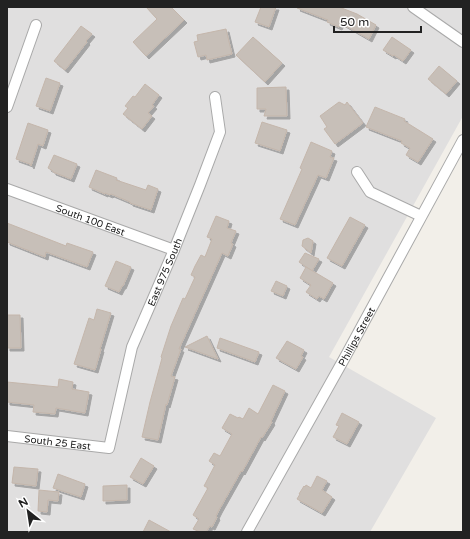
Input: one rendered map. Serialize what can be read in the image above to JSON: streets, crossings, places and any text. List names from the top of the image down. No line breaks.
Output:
{"streets":{"street":["South 100 East","East 975 South","Phillips Street","South 25 East"]},"crossings":[["South 100 East","East 975 South"],["East 975 South","South 25 East"]],"scale_bar":"50 m","north":"top left"}
